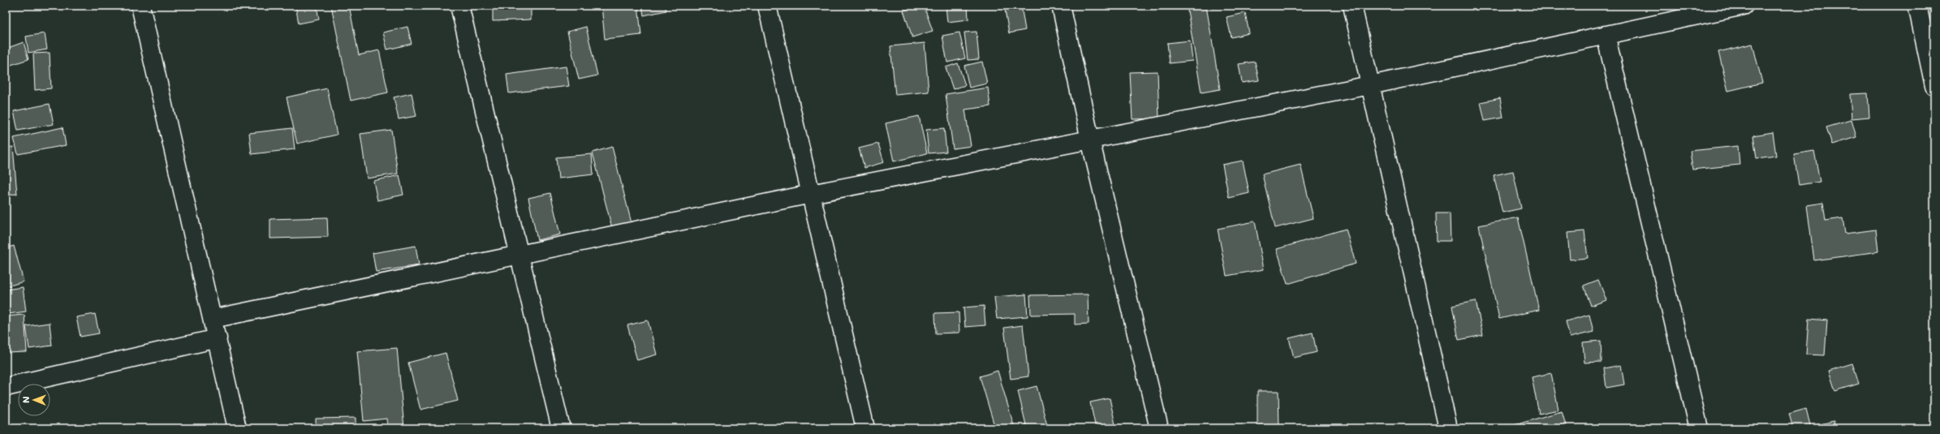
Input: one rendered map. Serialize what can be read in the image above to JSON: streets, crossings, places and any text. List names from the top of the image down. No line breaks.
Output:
{"north":"left"}
